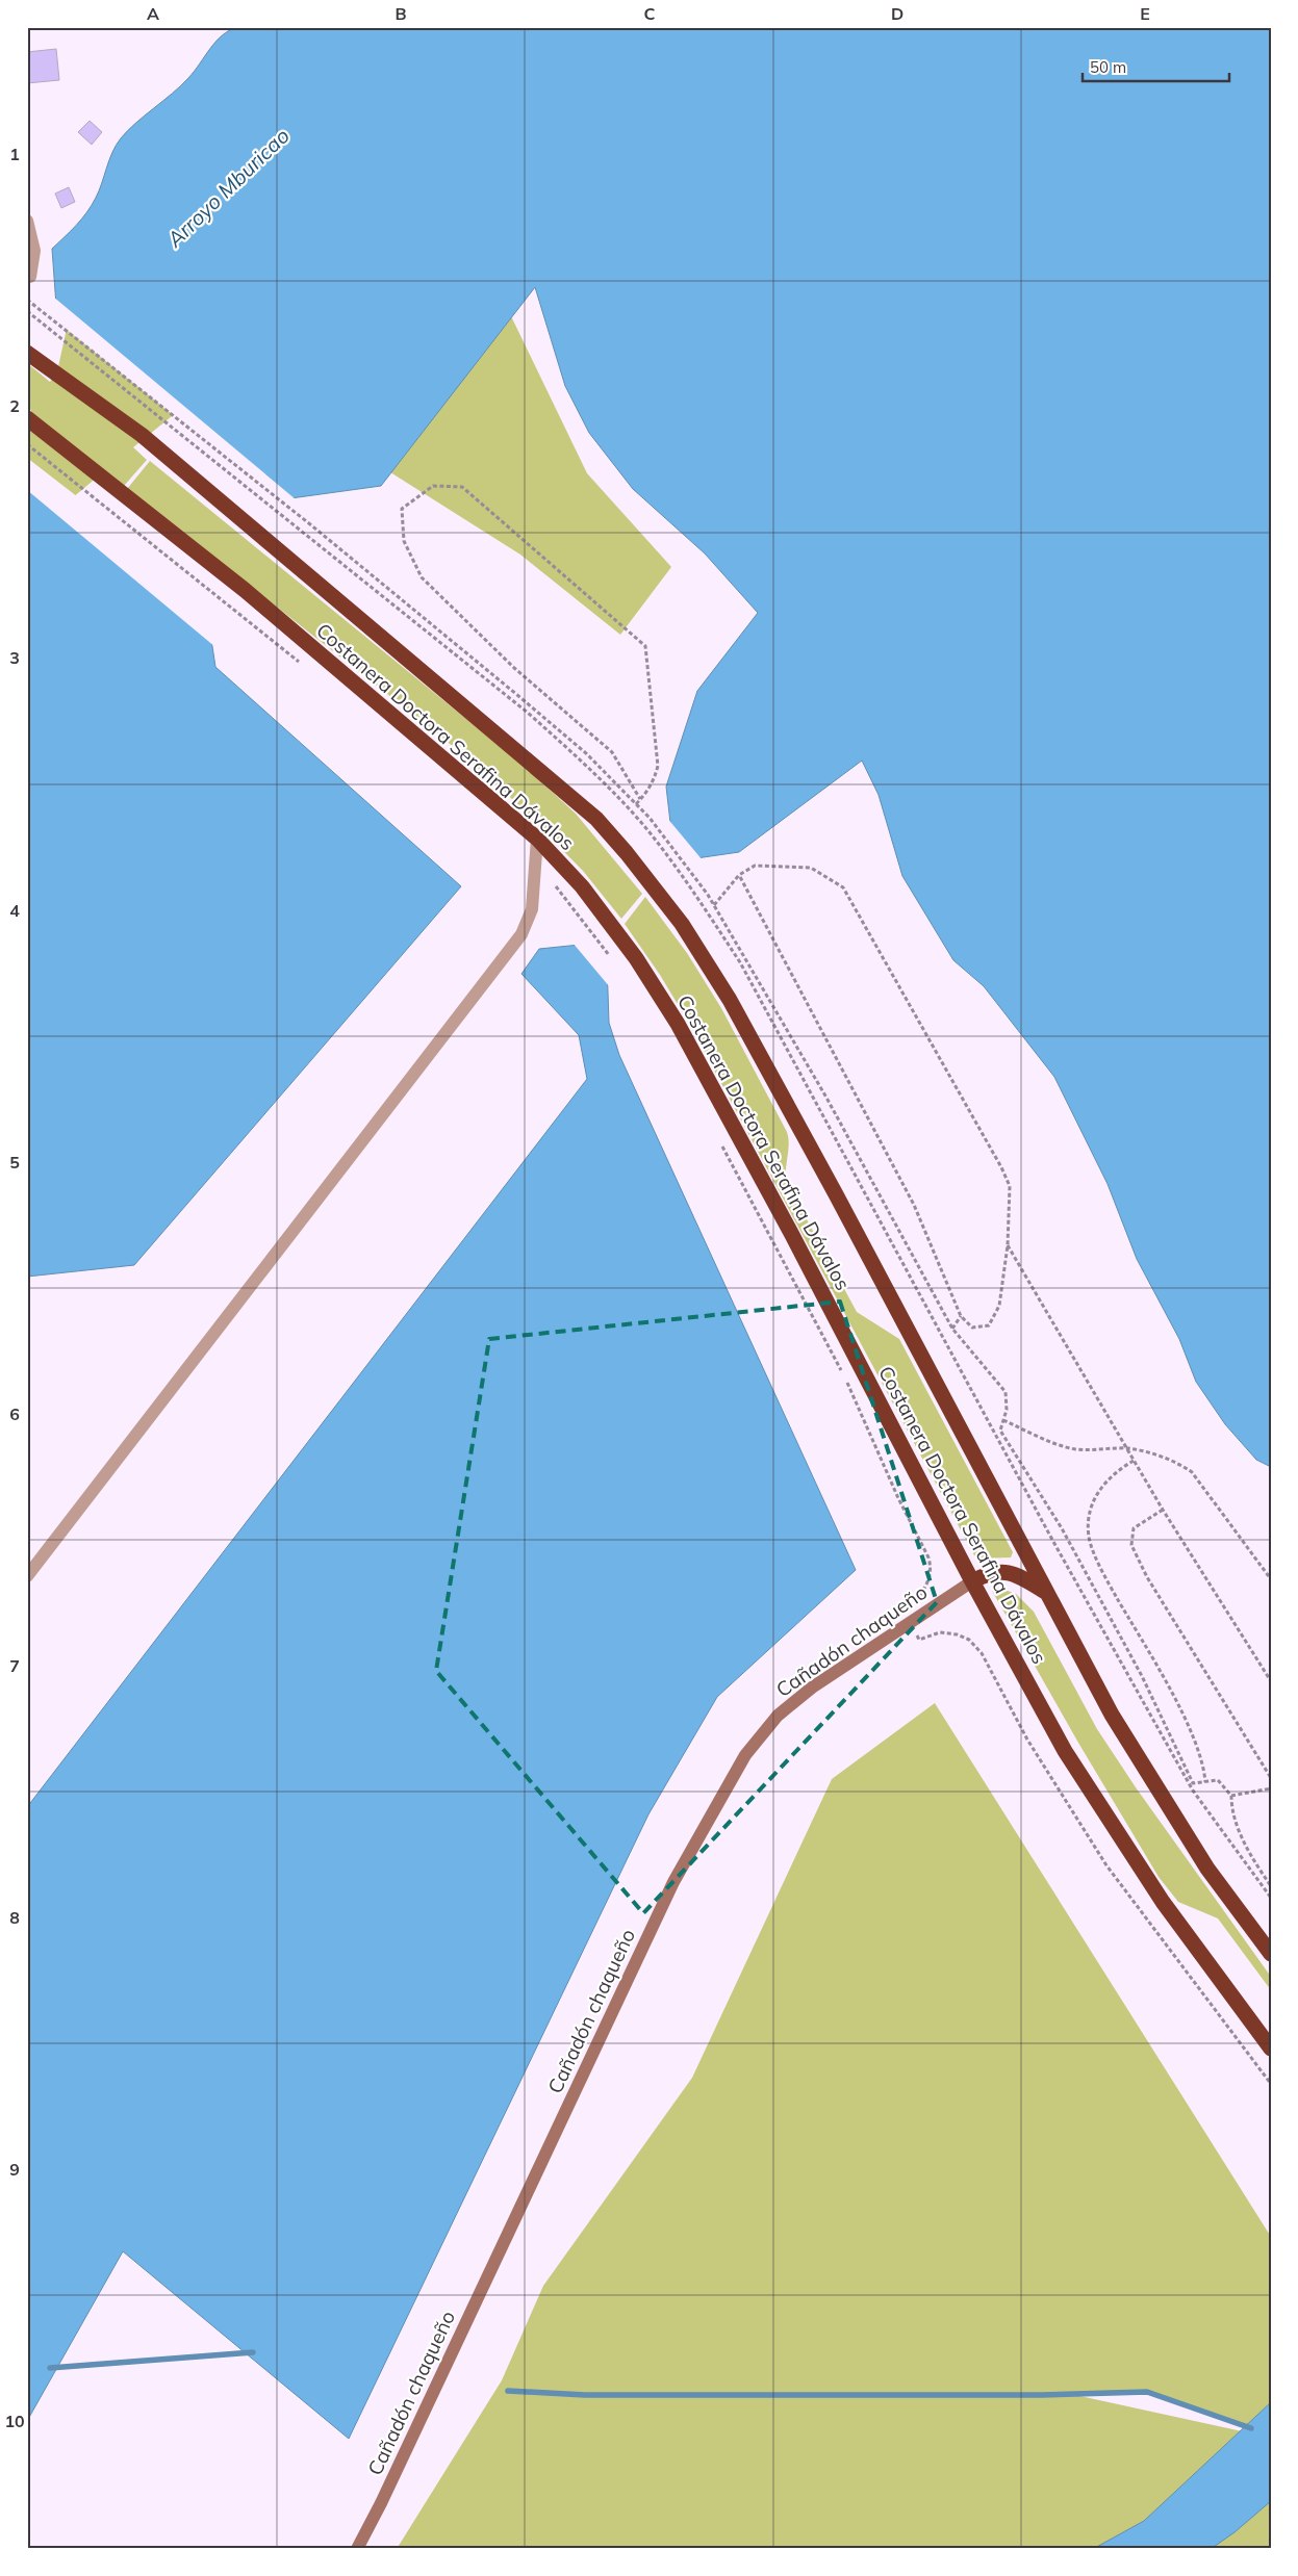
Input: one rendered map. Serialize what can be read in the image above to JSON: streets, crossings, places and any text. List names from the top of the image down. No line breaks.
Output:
{"streets":{"highway":["Costanera Doctora Serafina Dávalos"],"main road":["Cañadón chaqueño"]},"crossings":[["Costanera Doctora Serafina Dávalos","Cañadón chaqueño"]],"water":["Arroyo Mburicao"],"scale_bar":"50 m","grid":{"columns":["A","B","C","D","E"],"rows":["1","2","3","4","5","6","7","8","9","10"]}}
